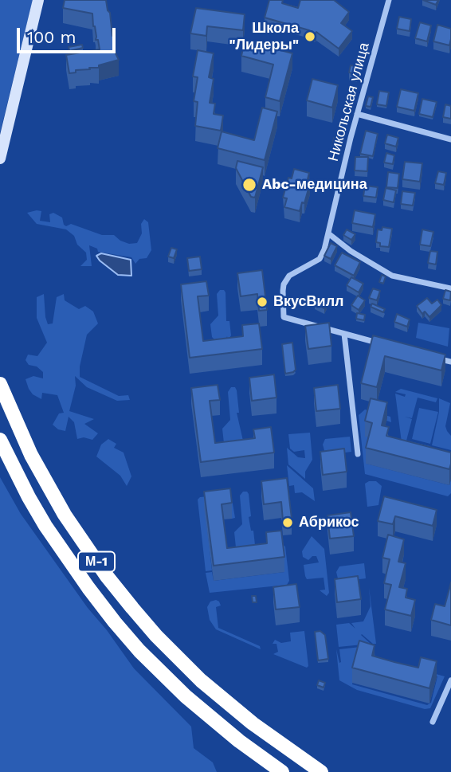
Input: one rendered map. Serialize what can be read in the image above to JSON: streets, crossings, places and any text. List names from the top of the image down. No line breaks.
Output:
{"streets":{"highway":["М-1"],"street":["Никольская улица"]},"places":["Школа \"Лидеры\"","Abc-медицина","ВкусВилл","Абрикос"],"scale_bar":"100 m"}
